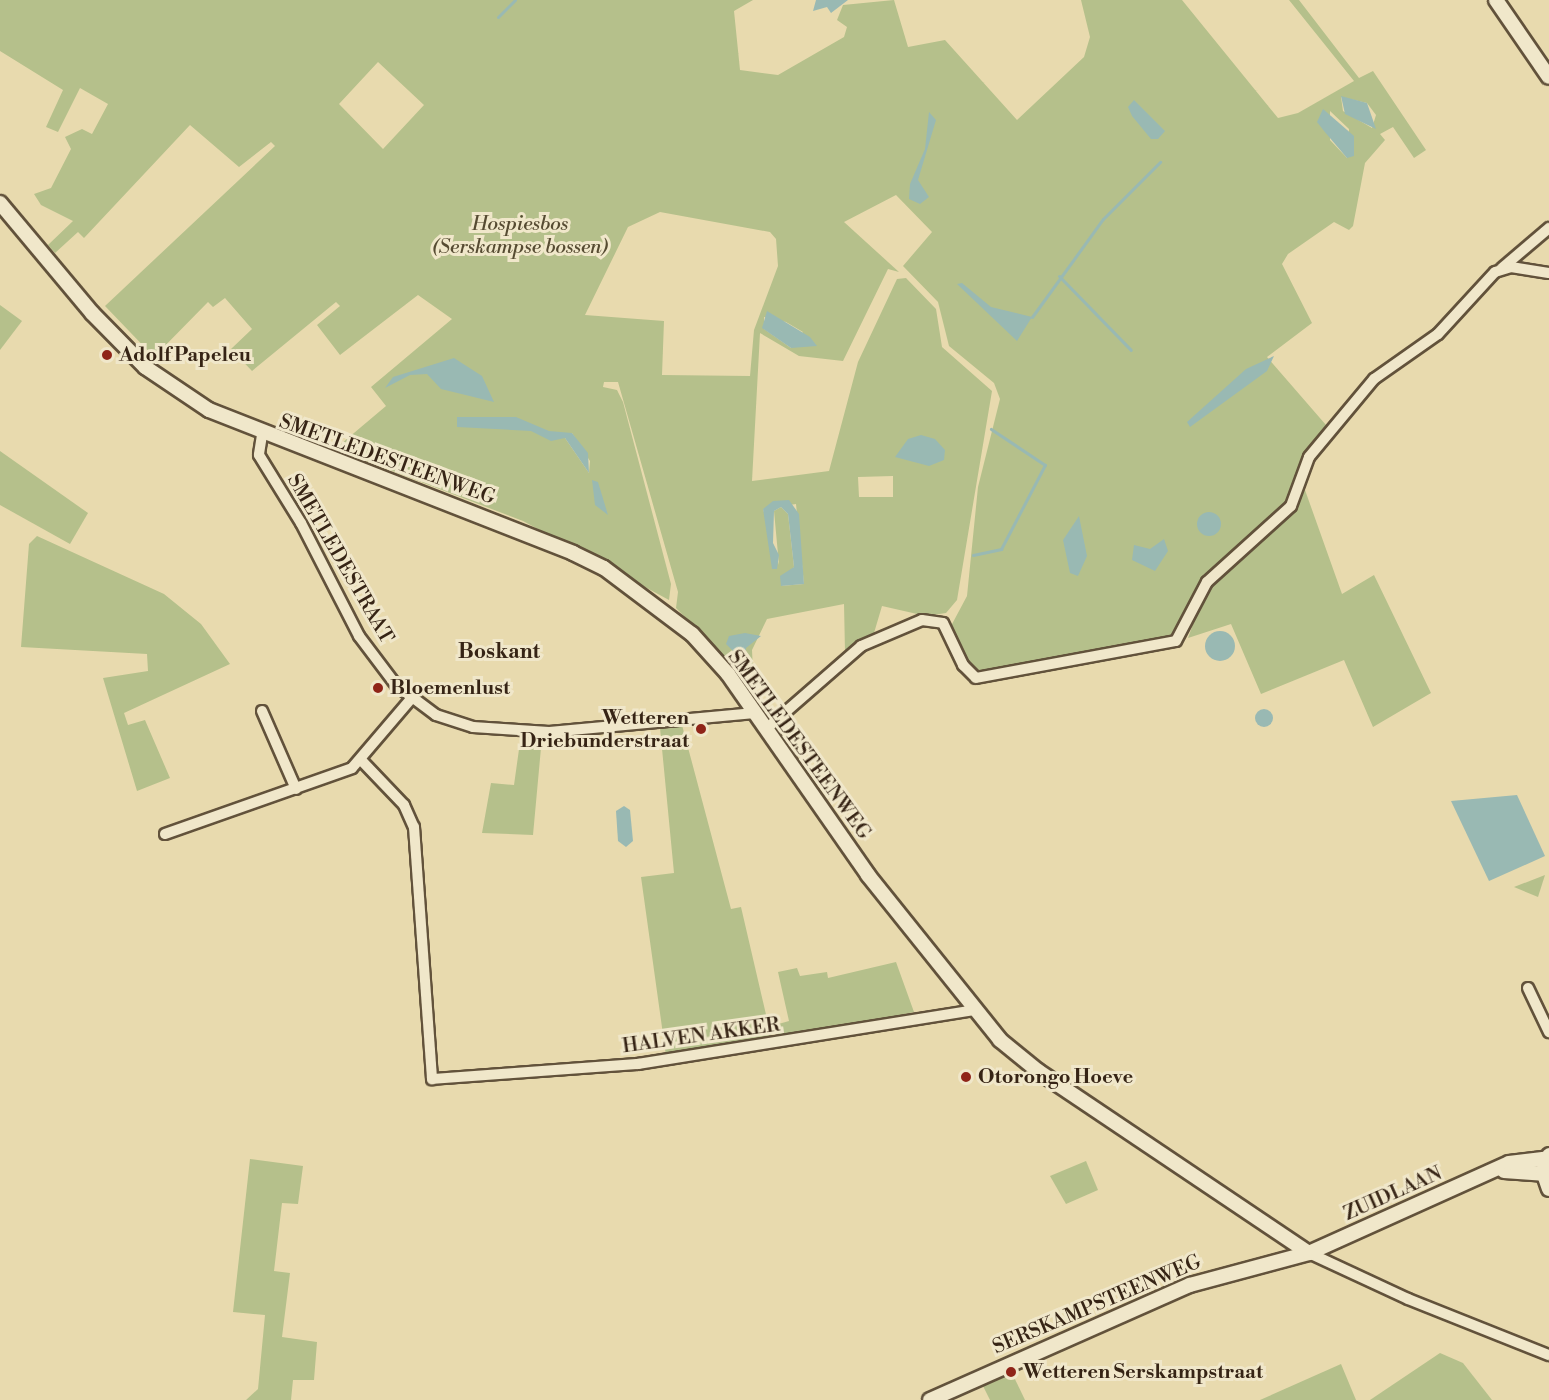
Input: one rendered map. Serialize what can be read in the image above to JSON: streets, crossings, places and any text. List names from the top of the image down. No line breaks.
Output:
{"streets":{"street":["SMETLEDESTEENWEG","SMETLEDESTRAAT","HALVEN AKKER","ZUIDLAAN","SERSKAMPSTEENWEG"]},"crossings":[["SMETLEDESTEENWEG","SMETLEDESTRAAT"],["SMETLEDESTEENWEG","HALVEN AKKER"],["SMETLEDESTEENWEG","ZUIDLAAN"],["SMETLEDESTEENWEG","SERSKAMPSTEENWEG"],["ZUIDLAAN","SERSKAMPSTEENWEG"]],"districts":["Boskant"],"parks":["Hospiesbos (Serskampse bossen)"],"places":["Adolf Papeleu","Bloemenlust","Wetteren Driebunderstraat","Otorongo Hoeve","Wetteren Serskampstraat"]}
